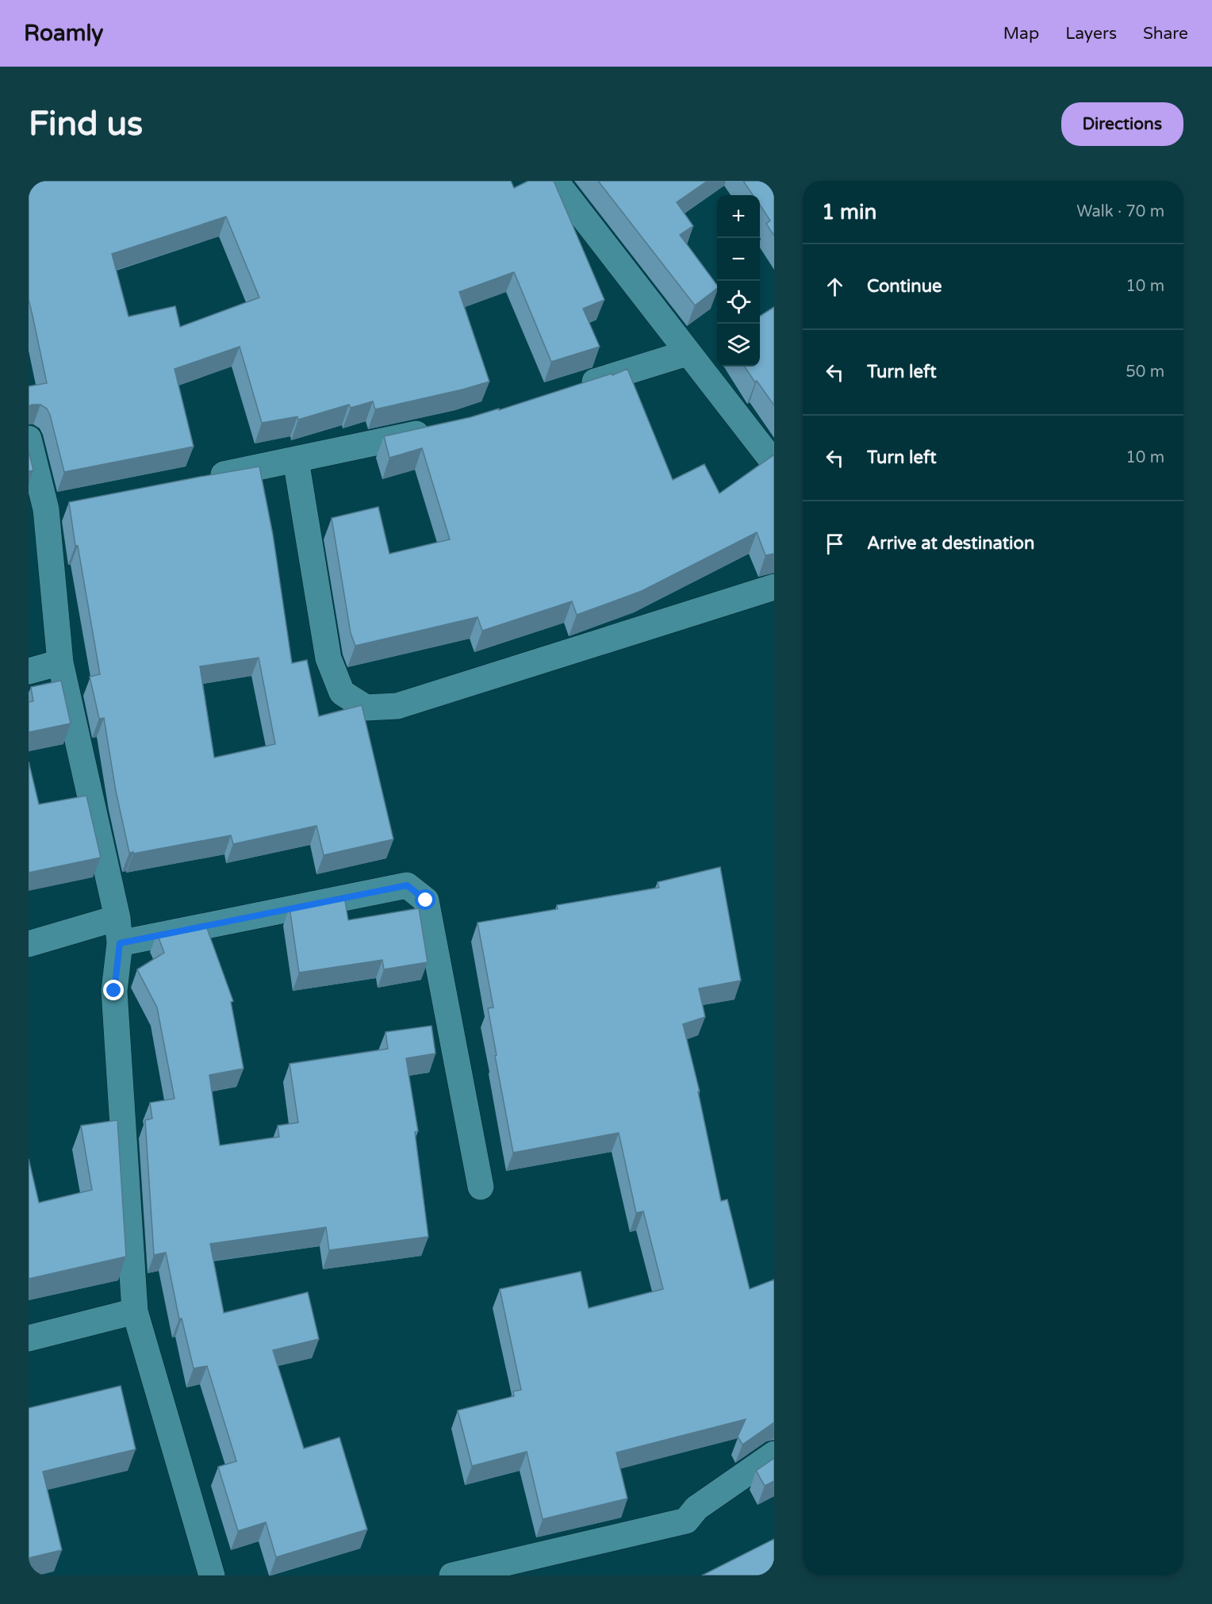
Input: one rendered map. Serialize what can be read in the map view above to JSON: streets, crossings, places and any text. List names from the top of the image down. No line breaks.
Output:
{"page":{"header":"Roamly","nav":["Map","Layers","Share"],"buttons":"Directions","title":"Find us","heading":["1 min","Walk · 70 m"],"map_buttons":["+","−"],"list":[["Continue","10 m"],["Turn left","50 m"],["Turn left","10 m"],"Arrive at destination"]}}
